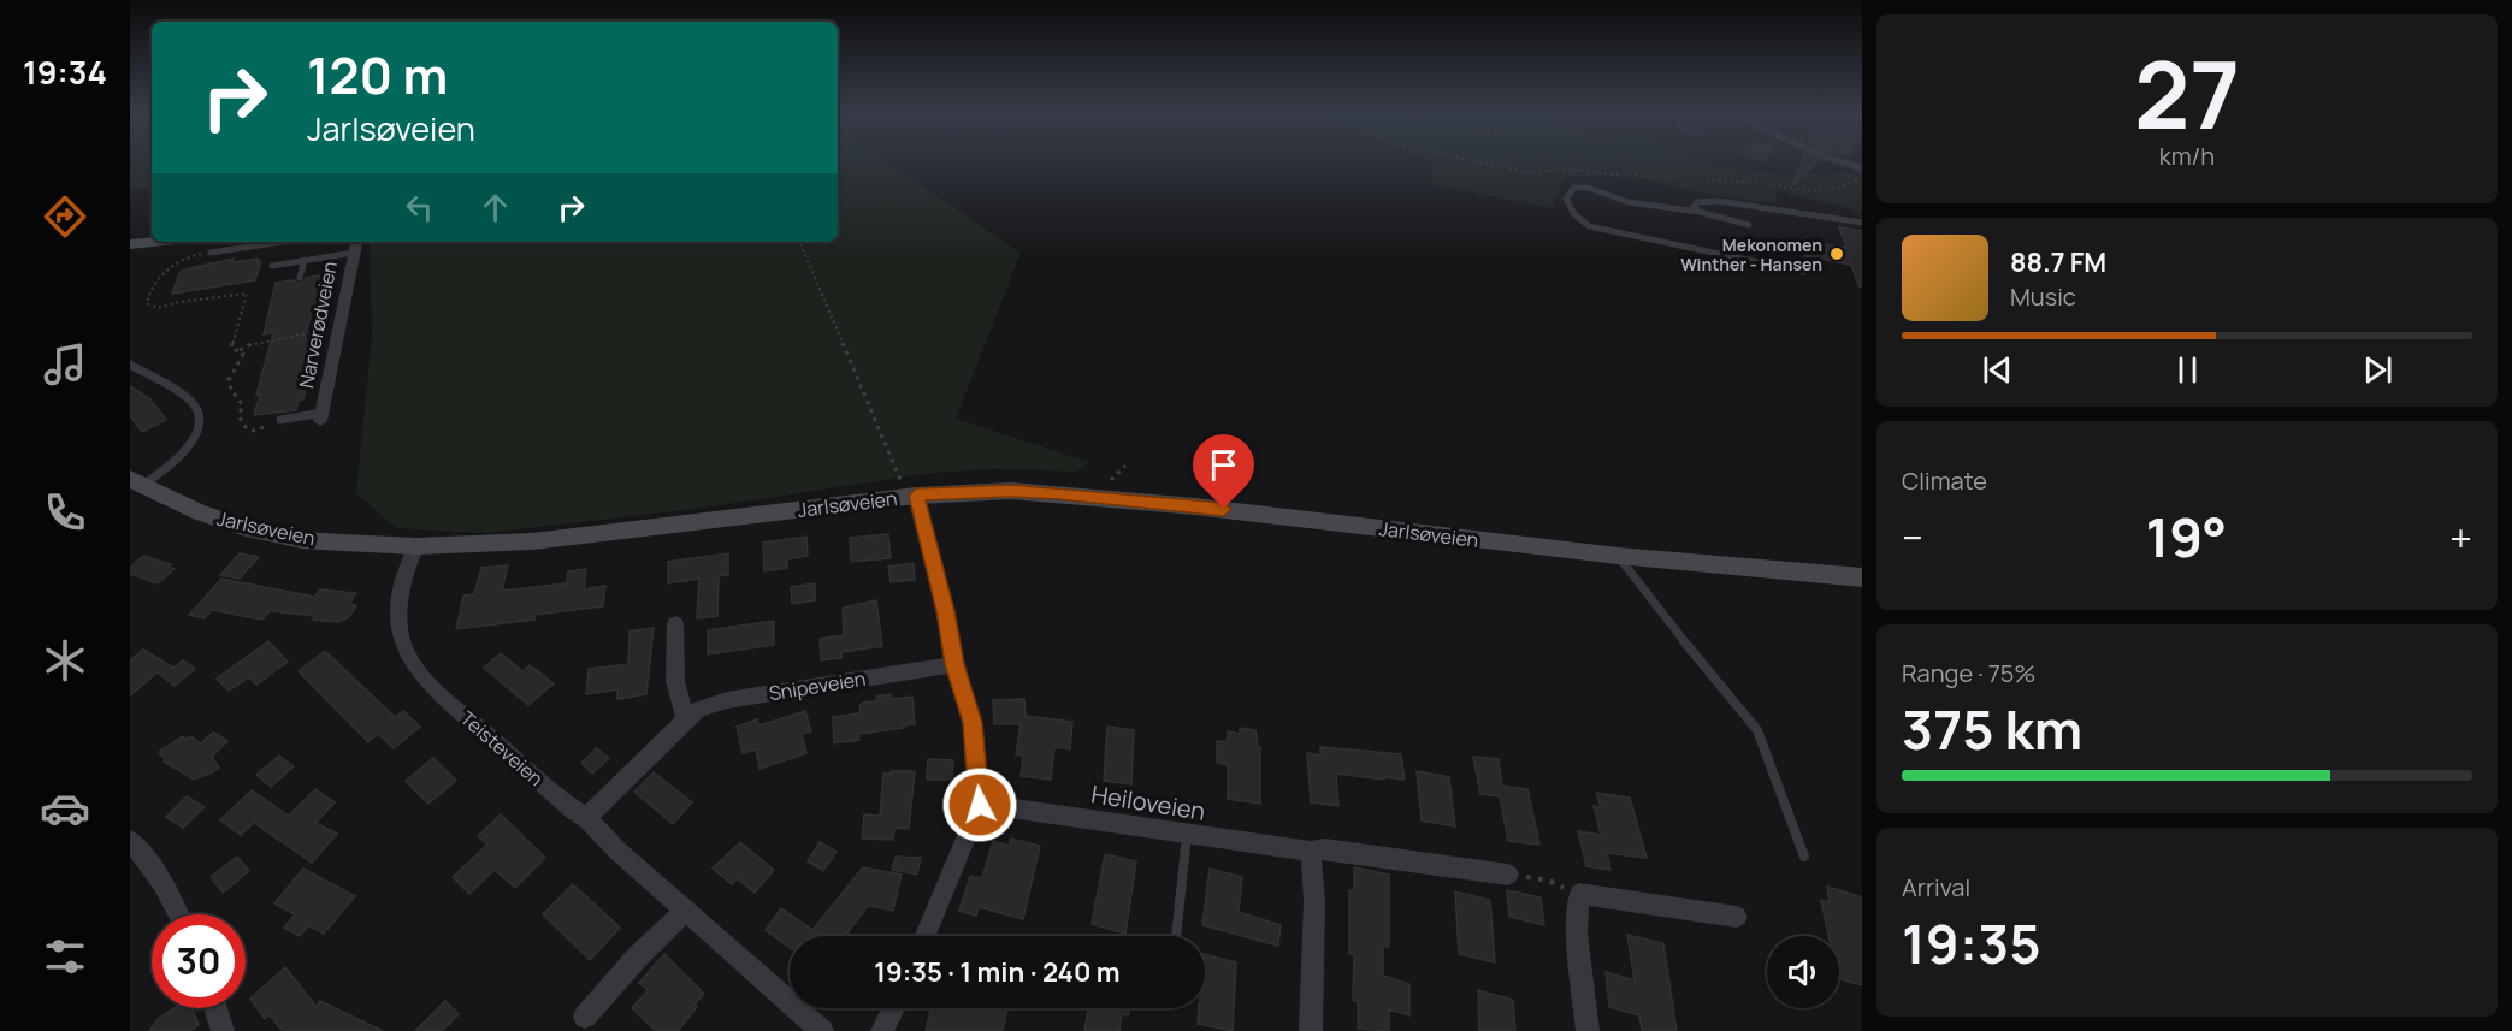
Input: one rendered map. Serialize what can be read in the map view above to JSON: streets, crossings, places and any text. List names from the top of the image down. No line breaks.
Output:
{"streets":{"street":["Narverødveien","Jarlsøveien","Snipeveien","Teisteveien","Heiloveien"]},"crossings":[["Jarlsøveien","Teisteveien"],["Snipeveien","Teisteveien"]],"places":["Mekonomen Winther - Hansen"],"page":{"tabs":"19:34","tile":[["27","km/h"],"Climate",["Range · 75%","375 km"],["Arrival","19:35"]],"turn":["120 m","Jarlsøveien"],"song":["88.7 FM","Music"],"heat":["−","19°","+"],"limit":"30","trip":"19:35 · 1 min · 240 m"}}
